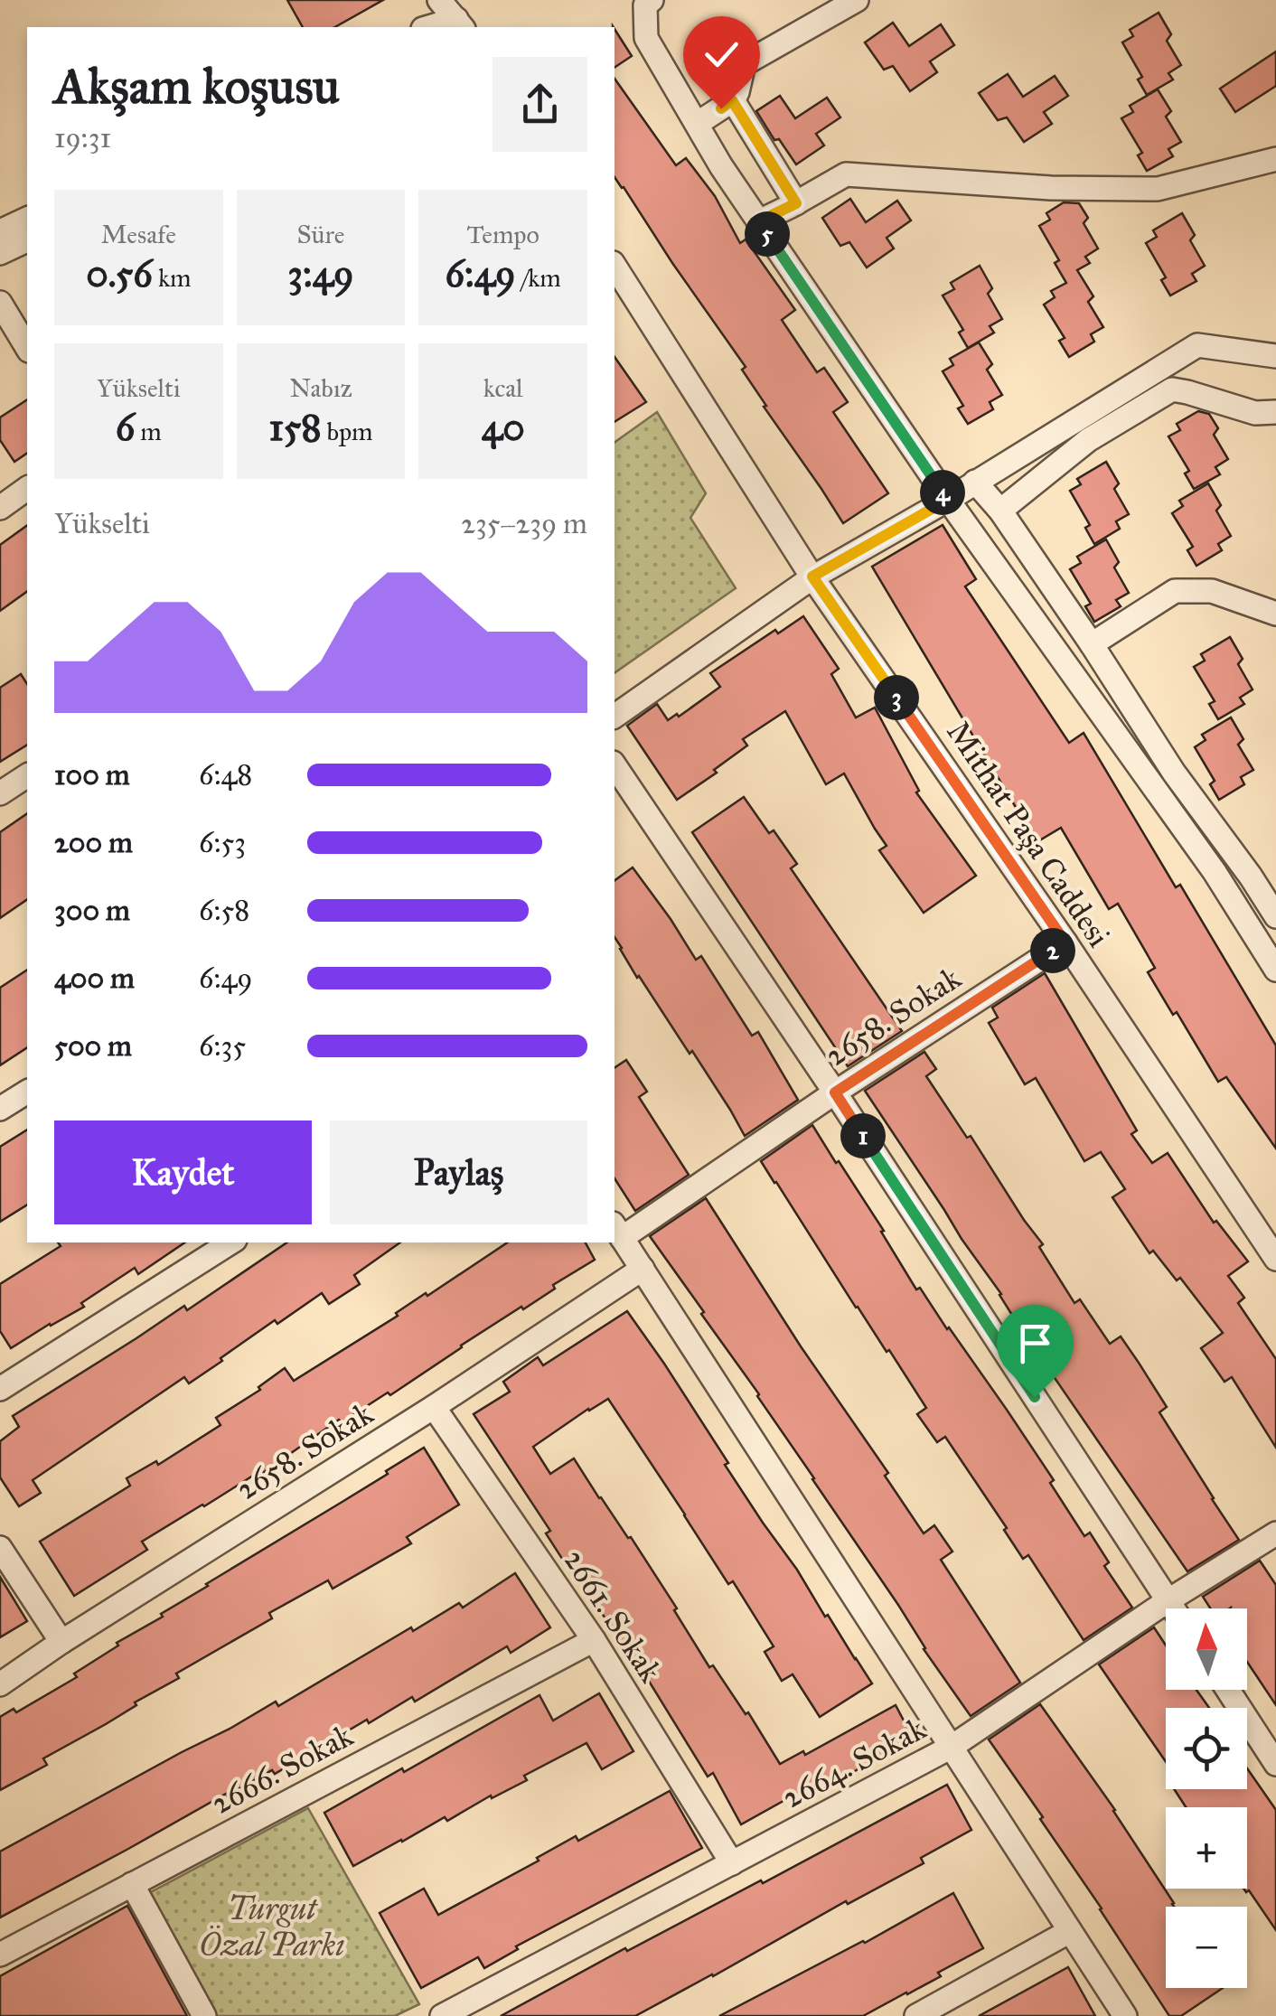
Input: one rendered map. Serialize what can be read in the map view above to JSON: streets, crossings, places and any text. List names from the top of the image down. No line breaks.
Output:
{"streets":{"street":["Mithat Paşa Caddesi","2658. Sokak","2661. Sokak","2664. Sokak","2666. Sokak"]},"crossings":[["Mithat Paşa Caddesi","2658. Sokak"],["2658. Sokak","2661. Sokak"],["2661. Sokak","2664. Sokak"],["2661. Sokak","2666. Sokak"]],"parks":["Turgut Özal Parkı"],"north":"top","page":{"heading":["Akşam koşusu","19:31"],"stats":[["Mesafe","0.56 km"],["Süre","3:49"],["Tempo","6:49 /km"],["Yükselti","6 m"],["Nabız","158 bpm"],["kcal","40"]],"pins":["5","4","3","2","1"],"chart":["Yükselti","235–239 m"],"list":[{"name":"100 m","note":"6:48"},{"name":"200 m","note":"6:53"},{"name":"300 m","note":"6:58"},{"name":"400 m","note":"6:49"},{"name":"500 m","note":"6:35"}],"buttons":["Kaydet","Paylaş"],"map_buttons":["+","−"]}}
